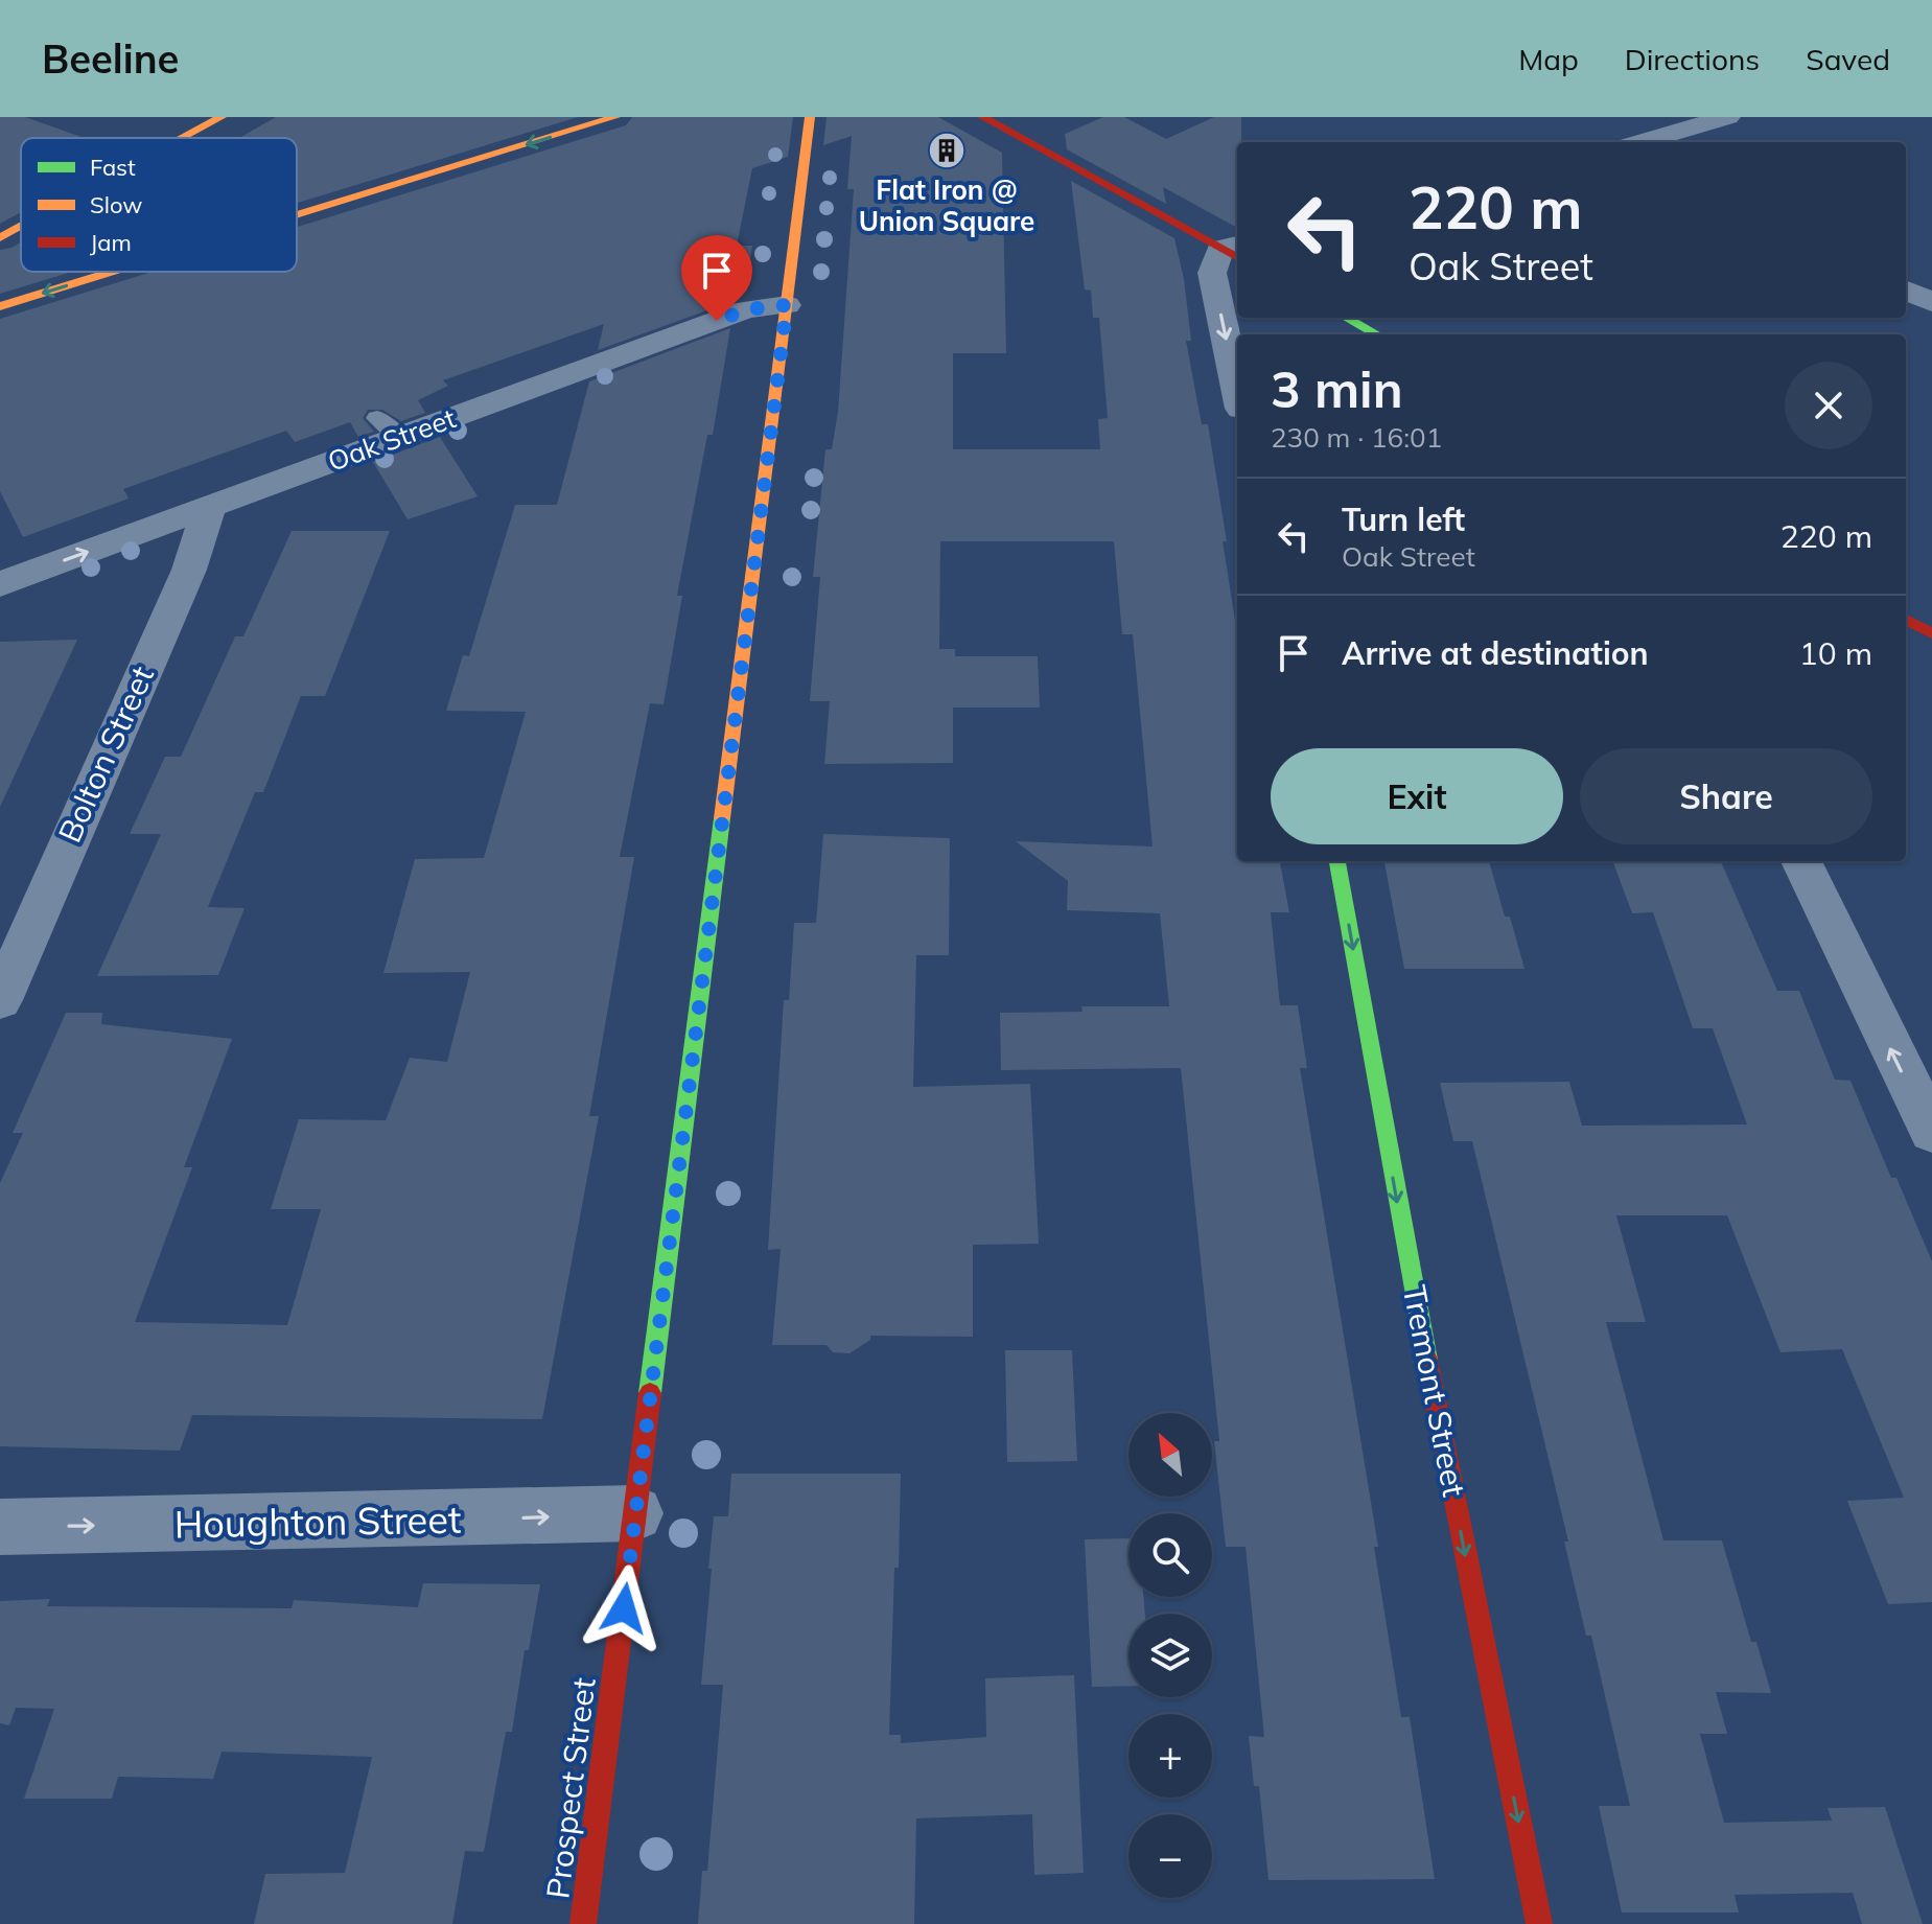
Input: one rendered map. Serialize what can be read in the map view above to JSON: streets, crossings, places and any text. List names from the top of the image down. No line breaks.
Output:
{"streets":{"main road":["Tremont Street","Prospect Street"],"street":["Oak Street","Bolton Street","Houghton Street"]},"crossings":[["Oak Street","Bolton Street"],["Oak Street","Prospect Street"],["Houghton Street","Prospect Street"]],"one_way":["Tremont Street","Houghton Street"],"places":{"building":["Flat Iron @ Union Square"]},"legend":["Fast","Slow","Jam"],"north":"top left","page":{"header":"Beeline","nav":["Map","Directions","Saved"],"turn":["220 m","Oak Street"],"heading":["3 min","230 m · 16:01"],"list":[{"name":"Turn left","note":"Oak Street","value":"220 m"},{"name":"Arrive at destination","value":"10 m"}],"buttons":["Exit","Share"],"map_buttons":["+","−"]}}
